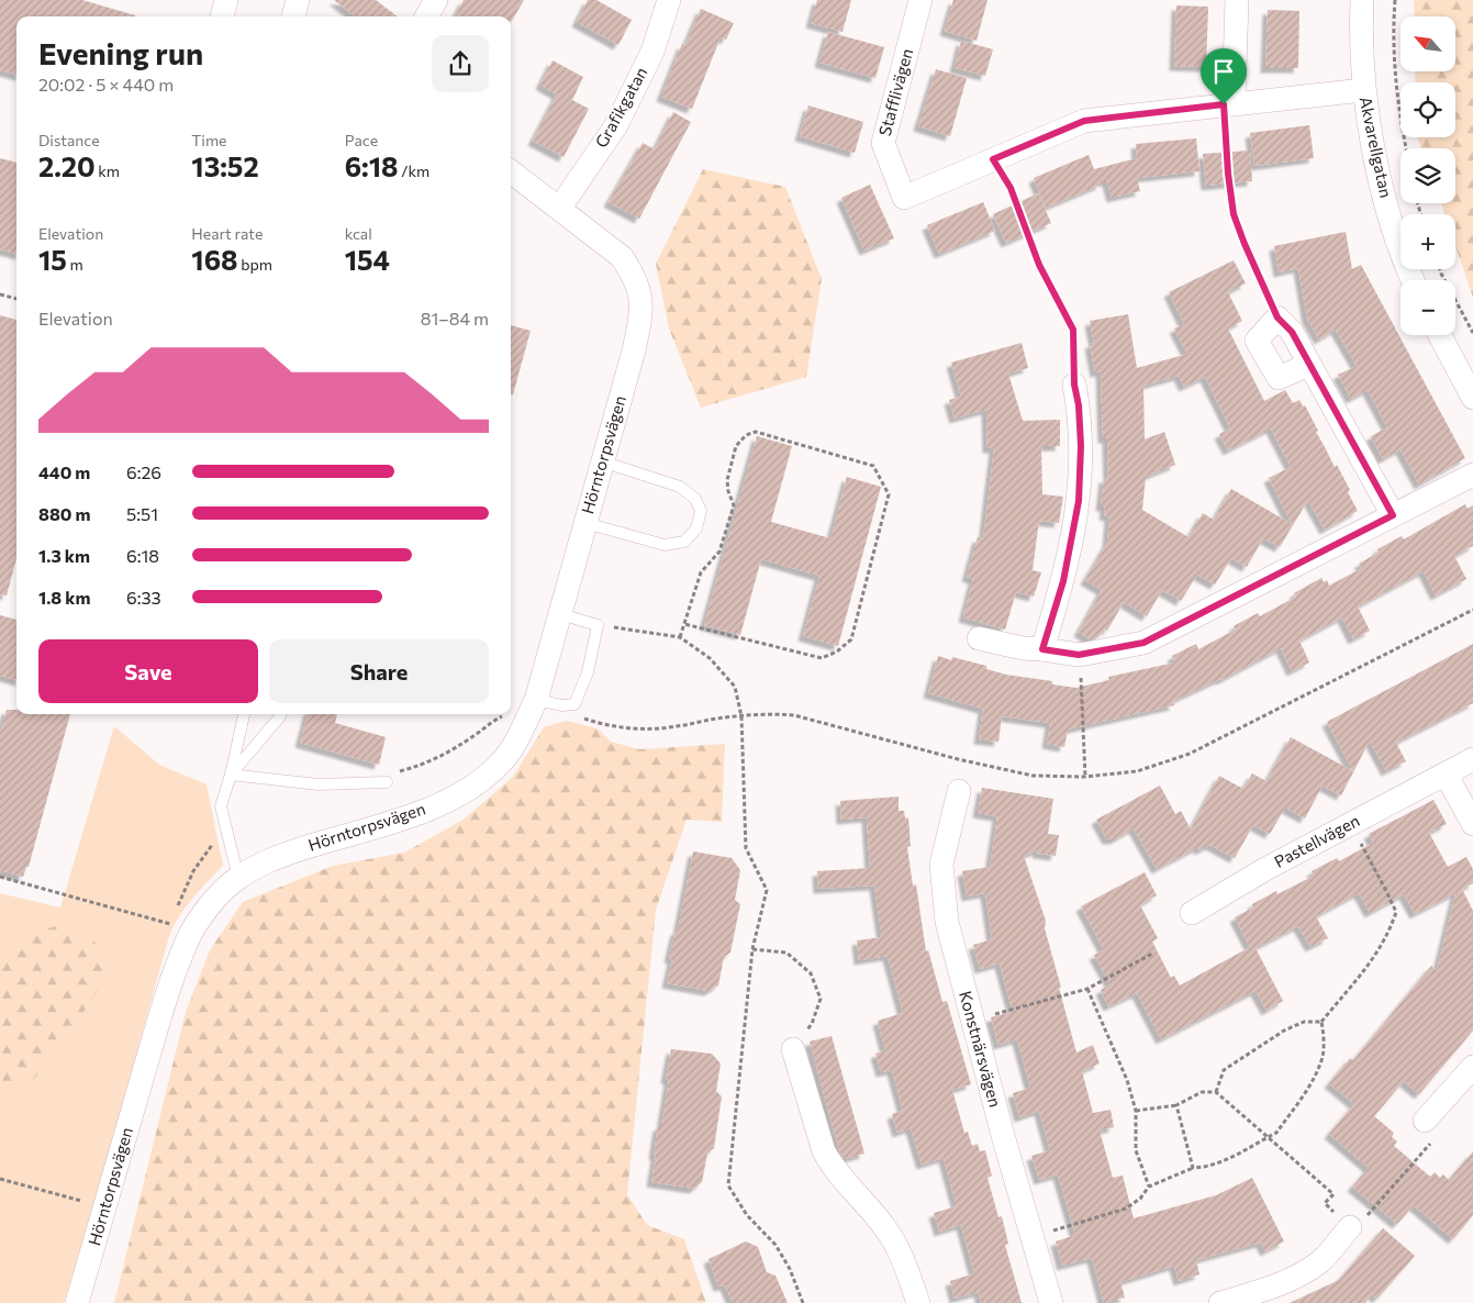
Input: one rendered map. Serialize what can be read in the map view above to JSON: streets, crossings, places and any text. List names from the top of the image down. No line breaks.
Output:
{"streets":{"street":["Stafflivägen","Grafikgatan","Akvarellgatan","Hörntorpsvägen","Pastellvägen","Konstnärsvägen"]},"crossings":[["Stafflivägen","Akvarellgatan"],["Grafikgatan","Hörntorpsvägen"]],"north":"top left","page":{"map_buttons":["+","−"],"heading":["Evening run","20:02 · 5 × 440 m"],"stats":[["Distance","2.20 km"],["Time","13:52"],["Pace","6:18 /km"],["Elevation","15 m"],["Heart rate","168 bpm"],["kcal","154"]],"chart":["Elevation","81–84 m"],"list":[{"name":"440 m","note":"6:26"},{"name":"880 m","note":"5:51"},{"name":"1.3 km","note":"6:18"},{"name":"1.8 km","note":"6:33"}],"buttons":["Save","Share"]}}
